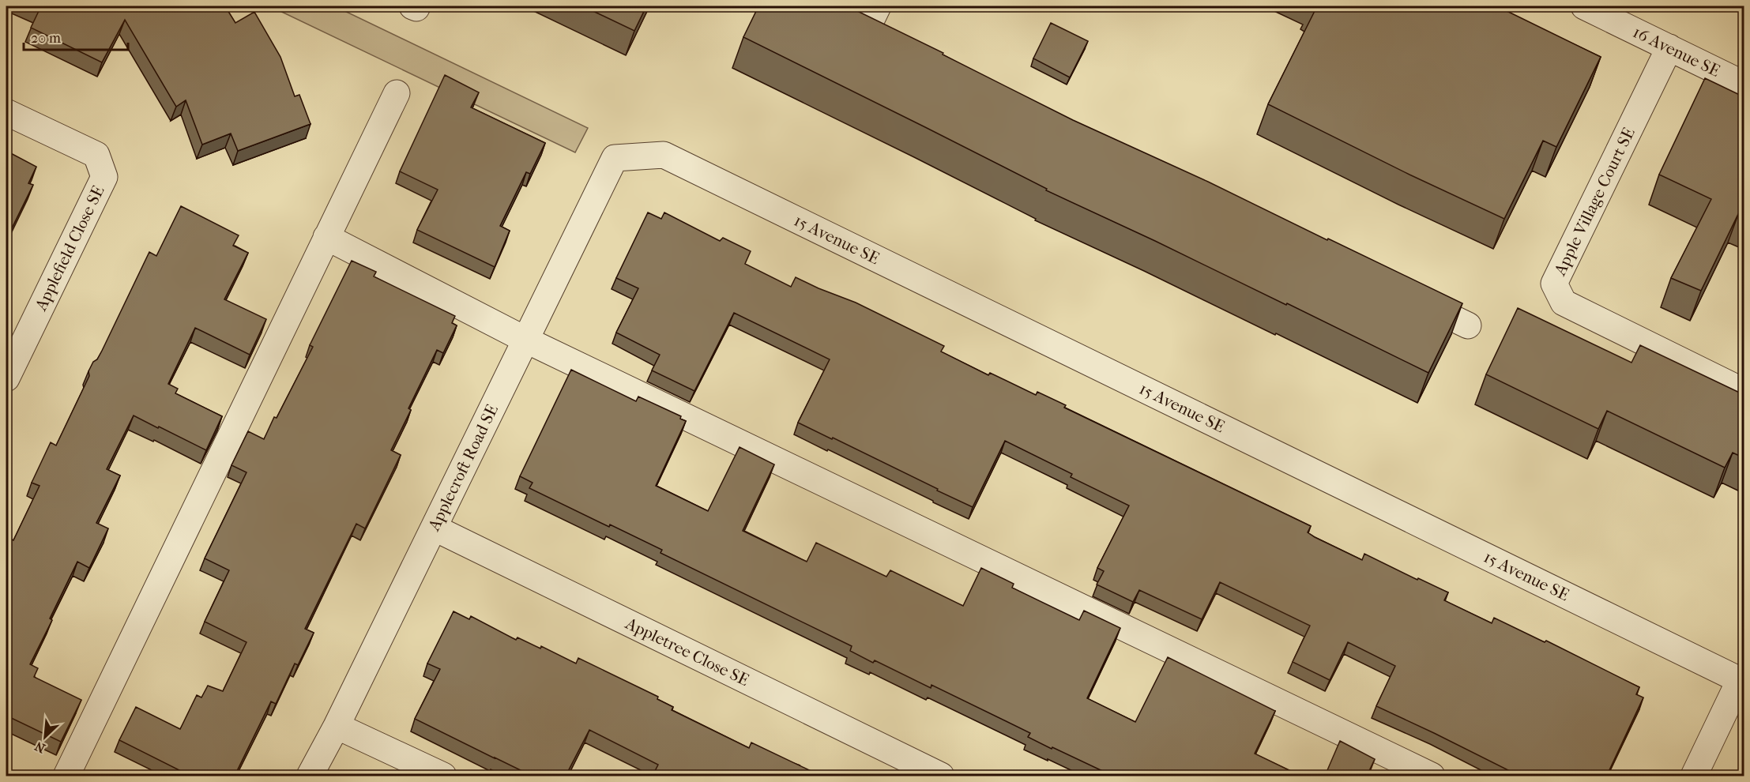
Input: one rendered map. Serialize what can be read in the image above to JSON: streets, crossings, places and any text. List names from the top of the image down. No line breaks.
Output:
{"streets":{"street":["16 Avenue SE","Apple Village Court SE","15 Avenue SE","Applefield Close SE","Applecroft Road SE","Appletree Close SE"]},"crossings":[["16 Avenue SE","Apple Village Court SE"],["15 Avenue SE","Applecroft Road SE"],["Applecroft Road SE","Appletree Close SE"]],"scale_bar":"20 m","north":"bottom left"}
